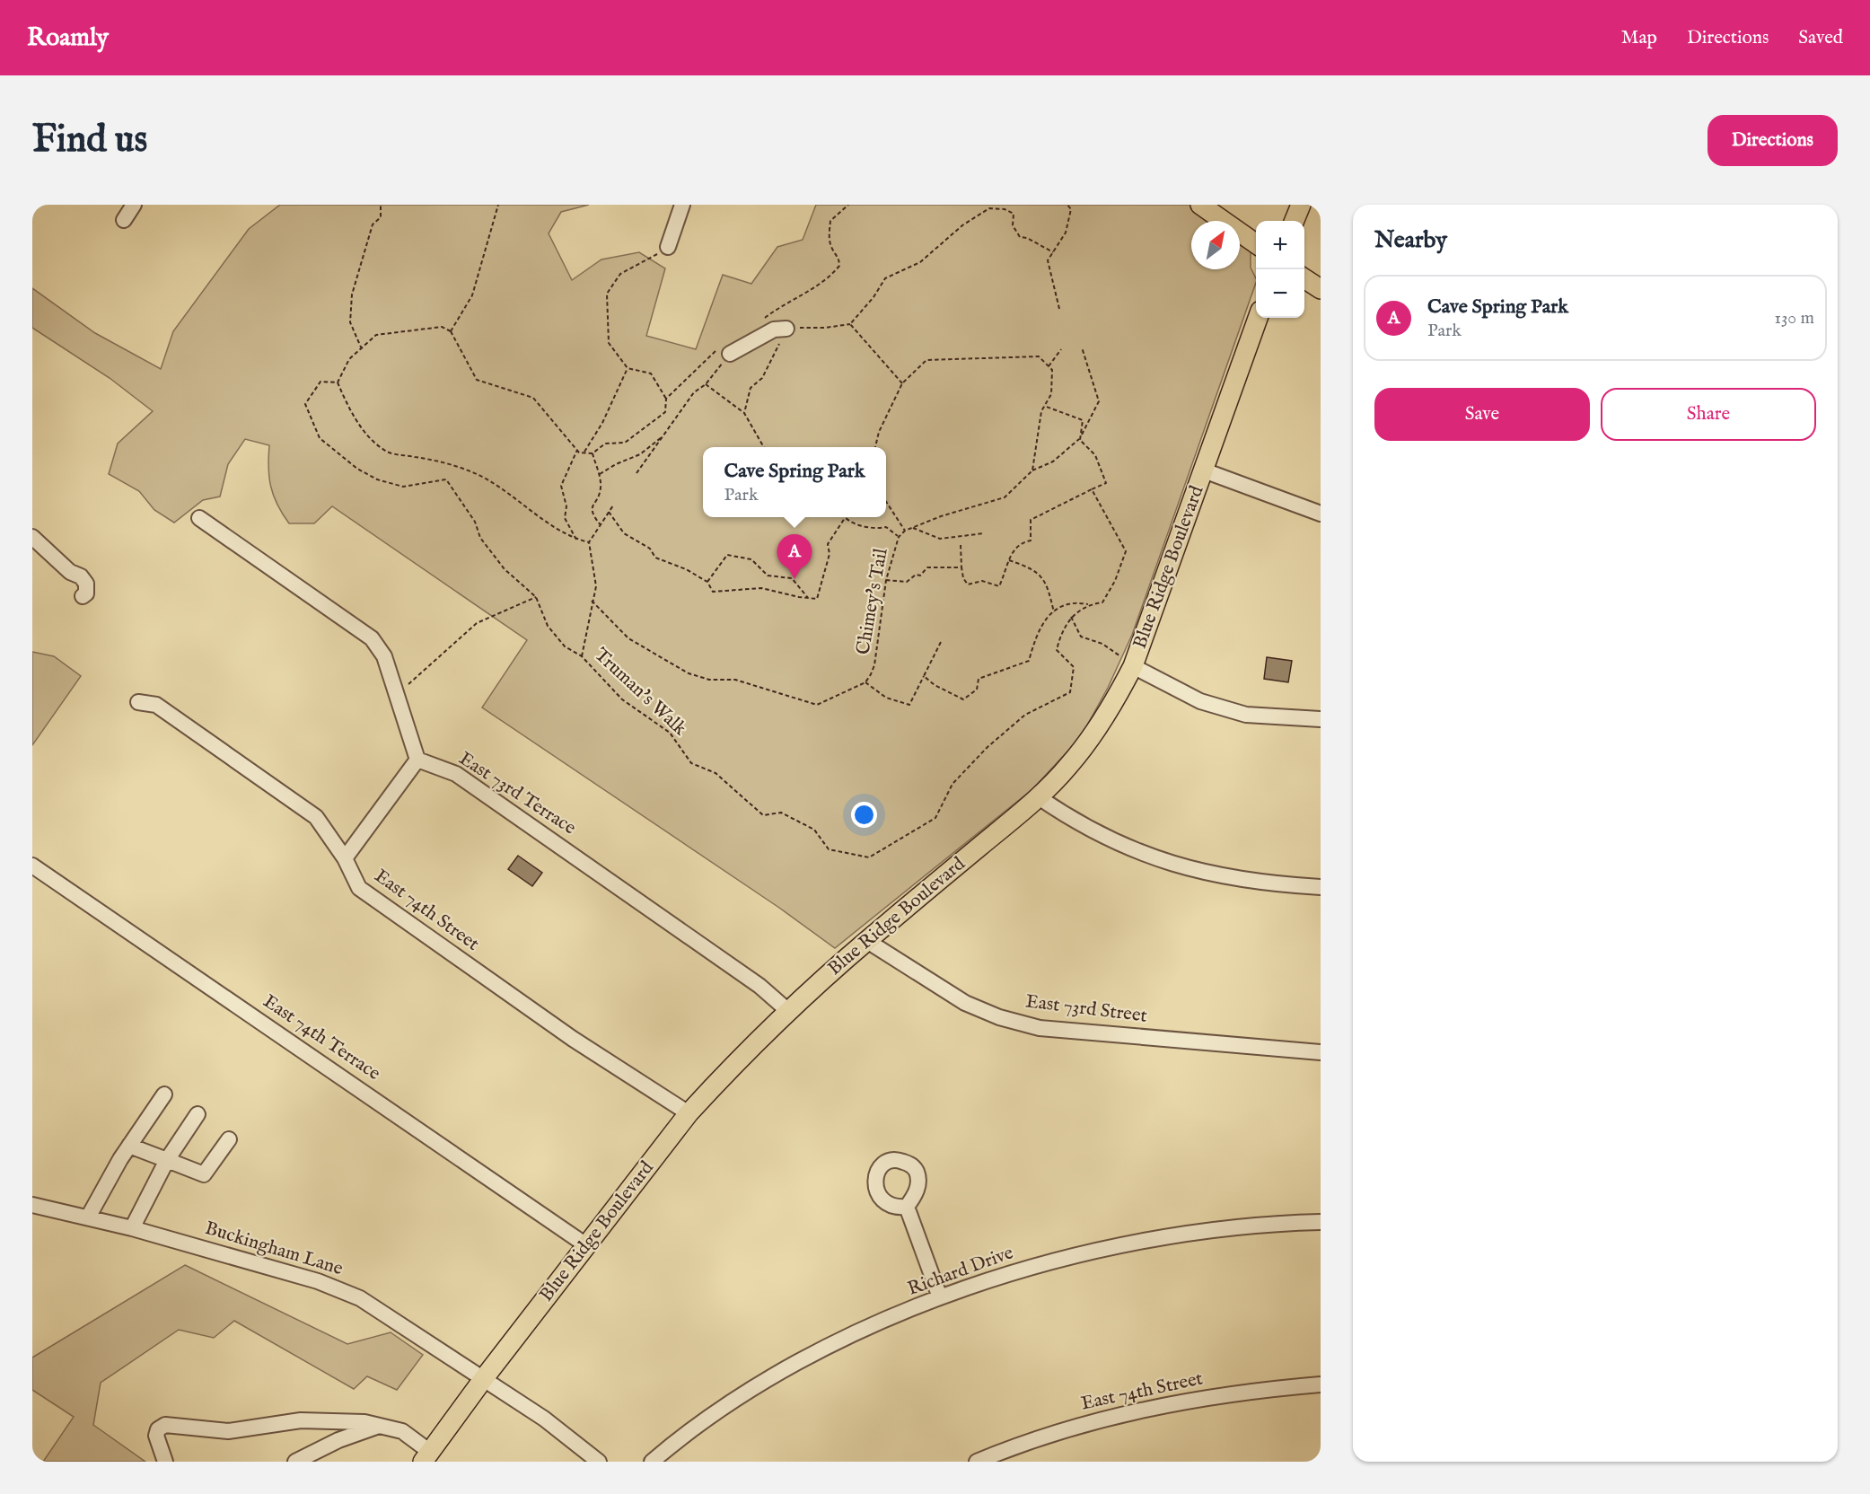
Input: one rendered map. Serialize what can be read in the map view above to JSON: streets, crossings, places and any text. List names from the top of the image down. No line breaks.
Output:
{"streets":{"main road":["Blue Ridge Boulevard"],"street":["East 73rd Terrace","East 74th Street","East 73rd Street","East 74th Terrace","Buckingham Lane","Richard Drive"],"path":["Chimey's Tail","Truman's Walk"]},"crossings":[["Blue Ridge Boulevard","East 73rd Terrace"],["Blue Ridge Boulevard","East 74th Street"],["Blue Ridge Boulevard","East 73rd Street"],["Blue Ridge Boulevard","East 74th Terrace"],["Blue Ridge Boulevard","Buckingham Lane"]],"north":"top right","page":{"header":"Roamly","nav":["Map","Directions","Saved"],"buttons":["Directions",["Save","Share"]],"title":"Find us","heading":"Nearby","map_buttons":["+","−"],"list":[{"mark":"A","name":"Cave Spring Park","note":"Park","value":"130 m"}],"popup":["Cave Spring Park","Park"],"pins":"A"}}
